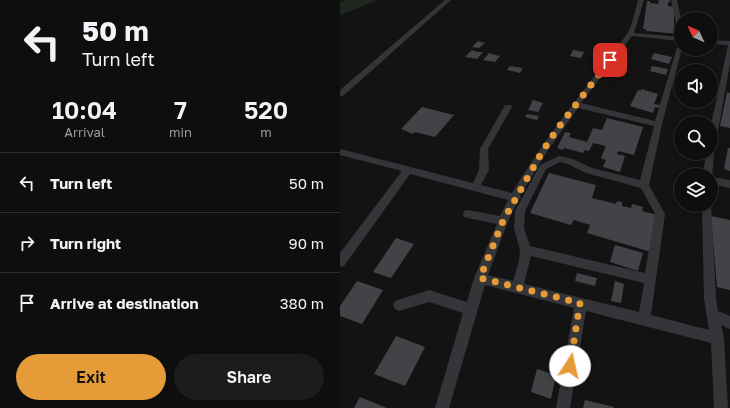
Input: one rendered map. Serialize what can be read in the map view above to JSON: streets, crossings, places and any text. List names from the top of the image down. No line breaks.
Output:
{"north":"top left","page":{"turn":["50 m","Turn left"],"eta":["10:04","Arrival","7","min","520","m"],"list":[{"name":"Turn left","value":"50 m"},{"name":"Turn right","value":"90 m"},{"name":"Arrive at destination","value":"380 m"}],"buttons":["Exit","Share"]}}
